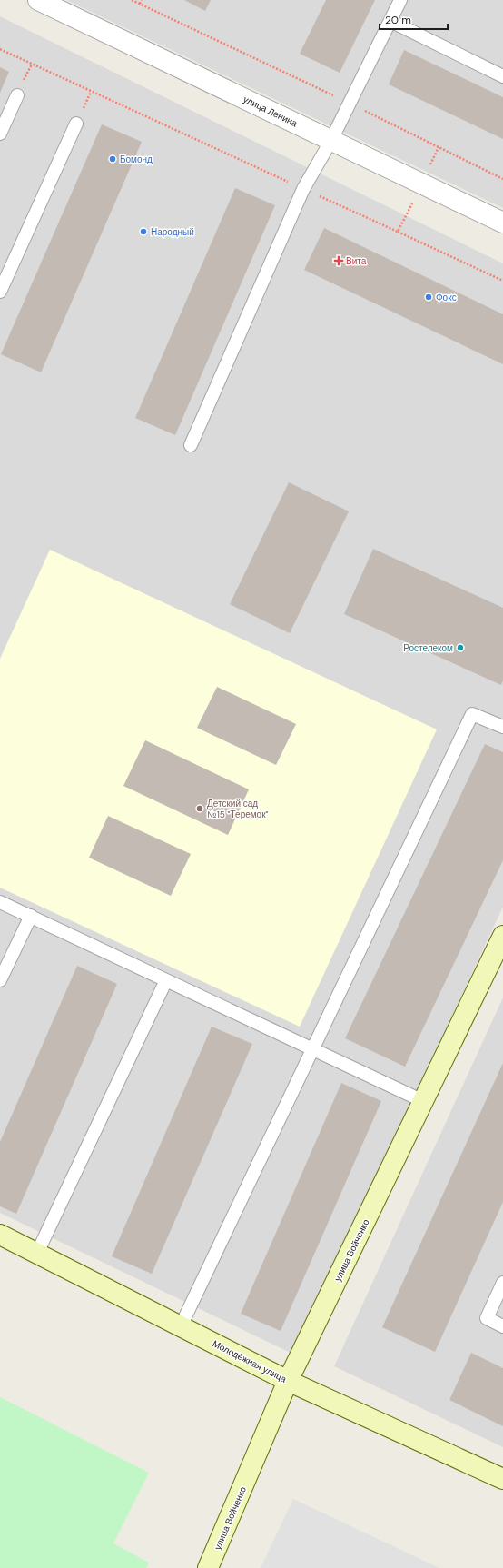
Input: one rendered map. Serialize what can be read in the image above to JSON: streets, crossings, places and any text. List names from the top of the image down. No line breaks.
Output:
{"streets":{"main road":["улица Войченко","Молодёжная улица"],"street":["улица Ленина"]},"crossings":[["улица Войченко","Молодёжная улица"]],"places":{"other":["Бомонд","Народный","Фокс","Ростелеком","Детский сад №15 \"Теремок\""],"health":["Вита"]},"scale_bar":"20 m"}
